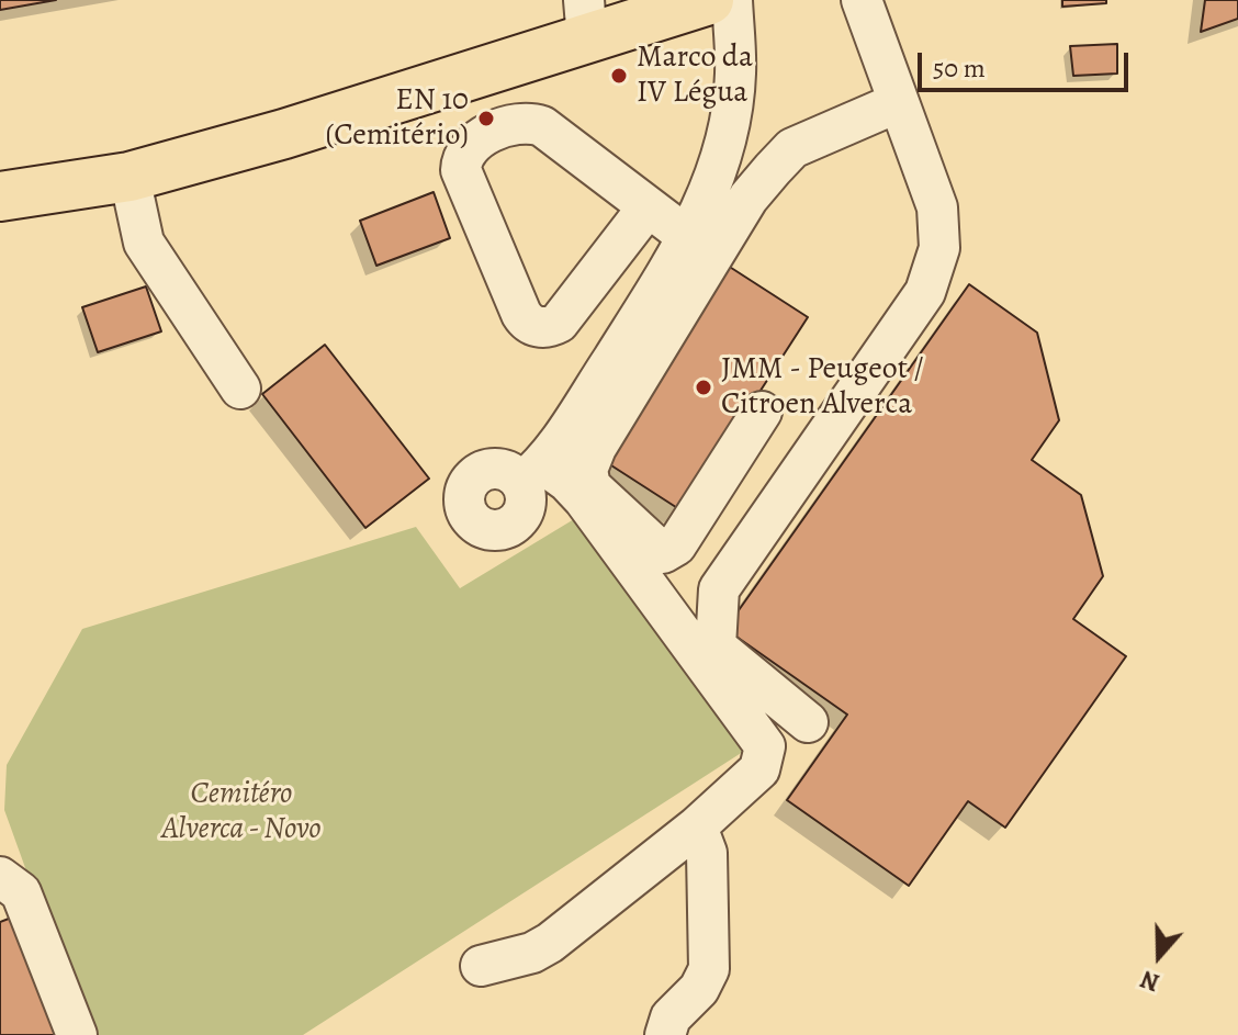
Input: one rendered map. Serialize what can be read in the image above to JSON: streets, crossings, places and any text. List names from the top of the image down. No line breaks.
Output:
{"parks":["Cemitéro Alverca - Novo"],"places":["Marco da IV Légua","EN 10 (Cemitério)","JMM - Peugeot / Citroen Alverca"],"scale_bar":"50 m","north":"bottom"}
